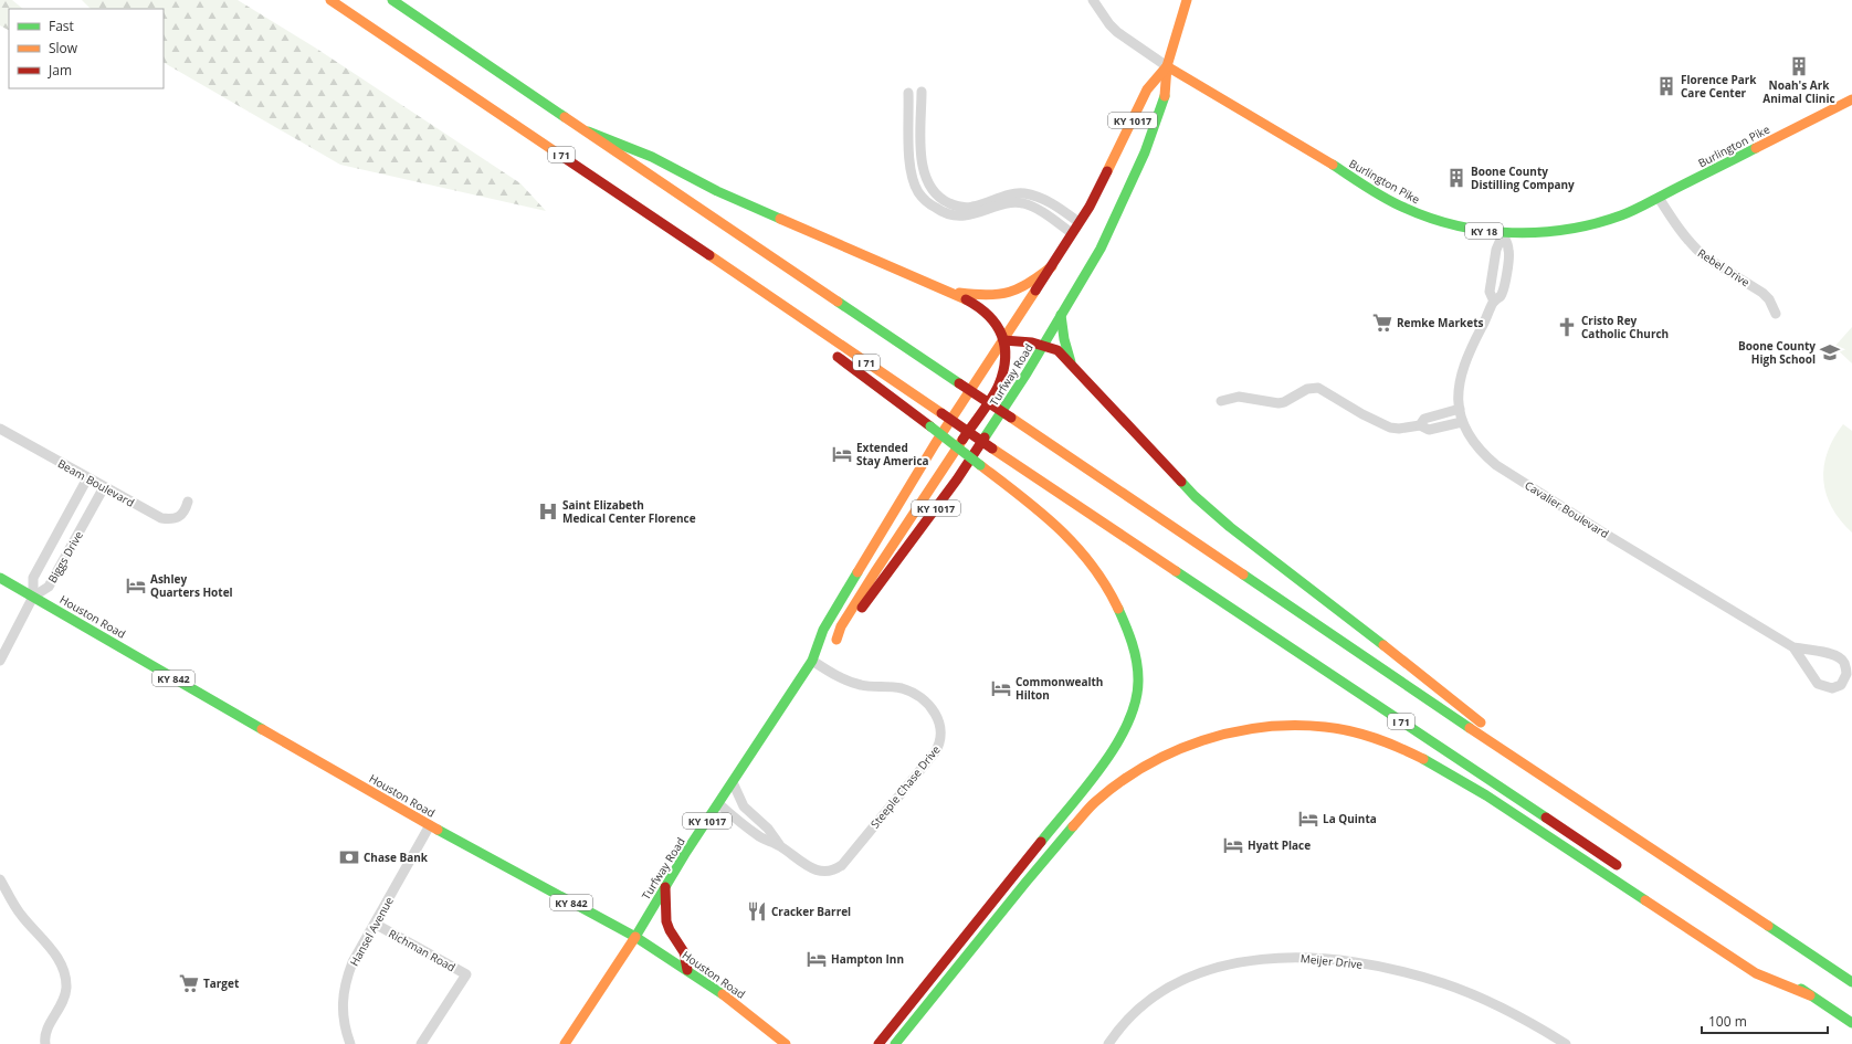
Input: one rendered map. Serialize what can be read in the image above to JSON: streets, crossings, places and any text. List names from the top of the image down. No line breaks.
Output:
{"streets":{"main road":["KY 1017","Burlington Pike","I 71","KY 18","Turfway Road","Houston Road","KY 842"],"street":["Rebel Drive","Beam Boulevard","Cavalier Boulevard","Biggs Drive","Steeple Chase Drive","Hansel Avenue","Richman Road","Meijer Drive"]},"crossings":[["Burlington Pike","Rebel Drive"],["Burlington Pike","Turfway Road"],["Burlington Pike","Cavalier Boulevard"],["Turfway Road","Houston Road"],["Turfway Road","Steeple Chase Drive"],["Beam Boulevard","Biggs Drive"],["Biggs Drive","Houston Road"],["Houston Road","Hansel Avenue"],["Hansel Avenue","Richman Road"]],"places":{"building":["Noah's Ark Animal Clinic","Florence Park Care Center","Boone County Distilling Company"],"supermarket":["Remke Markets","Target"],"church":["Cristo Rey Catholic Church"],"school or university":["Boone County High School"],"hotel":["Extended Stay America","Ashley Quarters Hotel","Commonwealth Hilton","La Quinta","Hyatt Place","Hampton Inn"],"hospital":["Saint Elizabeth Medical Center Florence"],"bank":["Chase Bank"],"restaurant":["Cracker Barrel"]},"legend":["Fast","Slow","Jam"],"scale_bar":"100 m"}
